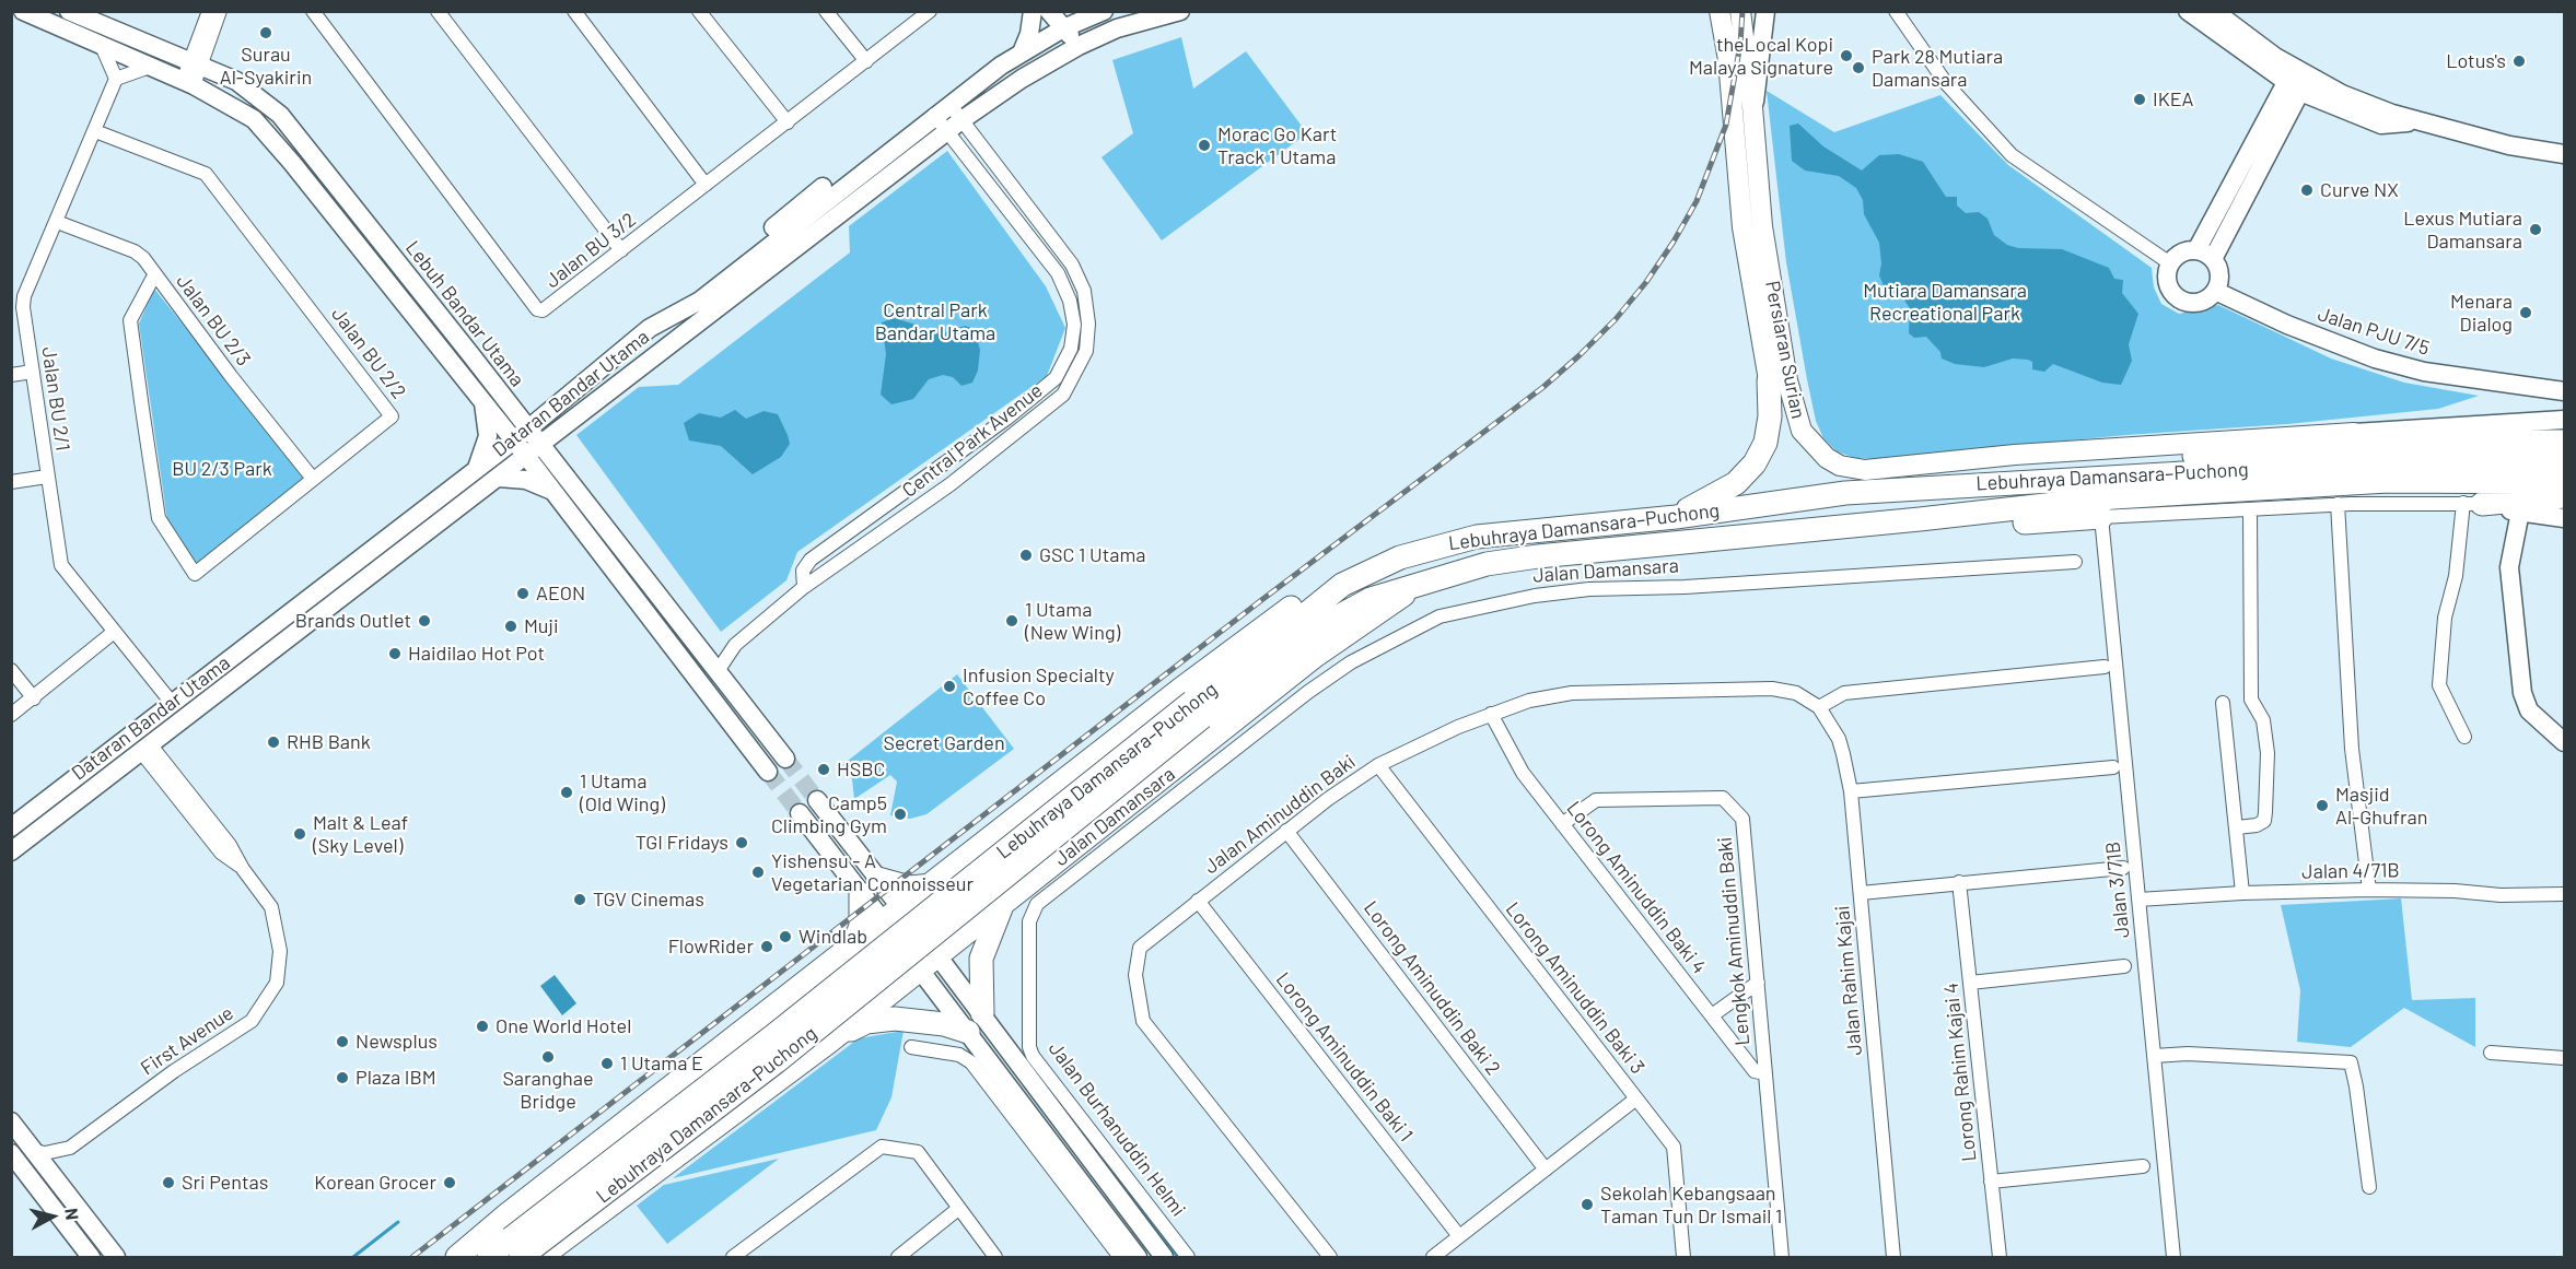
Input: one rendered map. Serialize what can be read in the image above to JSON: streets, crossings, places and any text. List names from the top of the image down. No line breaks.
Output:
{"streets":{"highway":["Lebuhraya Damansara–Puchong"],"main road":["Lebuh Bandar Utama","Jalan PJU 7/5","Persiaran Surian","Dataran Bandar Utama","Jalan Burhanuddin Helmi"],"street":["Jalan BU 3/2","Jalan BU 2/3","Jalan BU 2/2","Jalan BU 2/1","Central Park Avenue","Jalan Damansara","Jalan Aminuddin Baki","Jalan 4/71B","Lorong Aminuddin Baki 4","Jalan 3/71B","Lengkok Aminuddin Baki","Jalan Rahim Kajai","Lorong Aminuddin Baki 2","Lorong Aminuddin Baki 3","First Avenue","Lorong Aminuddin Baki 1","Lorong Rahim Kajai 4"]},"crossings":[["Lebuh Bandar Utama","Dataran Bandar Utama"],["Lebuh Bandar Utama","Central Park Avenue"],["Jalan BU 2/3","Jalan BU 2/2"],["Jalan BU 2/3","Jalan BU 2/1"],["Jalan BU 2/2","Jalan BU 2/1"],["Dataran Bandar Utama","Jalan BU 2/1"],["Dataran Bandar Utama","Central Park Avenue"],["Dataran Bandar Utama","First Avenue"],["Jalan Damansara","Jalan Burhanuddin Helmi"],["Jalan Aminuddin Baki","Lorong Aminuddin Baki 4"],["Jalan Aminuddin Baki","Jalan Rahim Kajai"],["Jalan Aminuddin Baki","Lorong Aminuddin Baki 2"],["Jalan Aminuddin Baki","Lorong Aminuddin Baki 3"],["Jalan Aminuddin Baki","Lorong Aminuddin Baki 1"],["Jalan 4/71B","Jalan 3/71B"],["Lorong Aminuddin Baki 4","Lengkok Aminuddin Baki"]],"parks":["Mutiara Damansara Recreational Park","Central Park Bandar Utama","BU 2/3 Park","Secret Garden"],"places":["Surau Al-Syakirin","theLocal Kopi Malaya Signature","Lotus's","Park 28 Mutiara Damansara","IKEA","Morac Go Kart Track 1 Utama","Curve NX","Lexus Mutiara Damansara","Menara Dialog","GSC 1 Utama","AEON","Brands Outlet","1 Utama (New Wing)","Muji","Haidilao Hot Pot","Infusion Specialty Coffee Co","RHB Bank","HSBC","1 Utama (Old Wing)","Masjid Al-Ghufran","Camp5 Climbing Gym","Malt & Leaf (Sky Level)","TGI Fridays","Yishensu - A Vegetarian Connoisseur","TGV Cinemas","Windlab","FlowRider","One World Hotel","Newsplus","Saranghae Bridge","1 Utama E","Plaza IBM","Sri Pentas","Korean Grocer","Sekolah Kebangsaan Taman Tun Dr Ismail 1"],"north":"right"}
